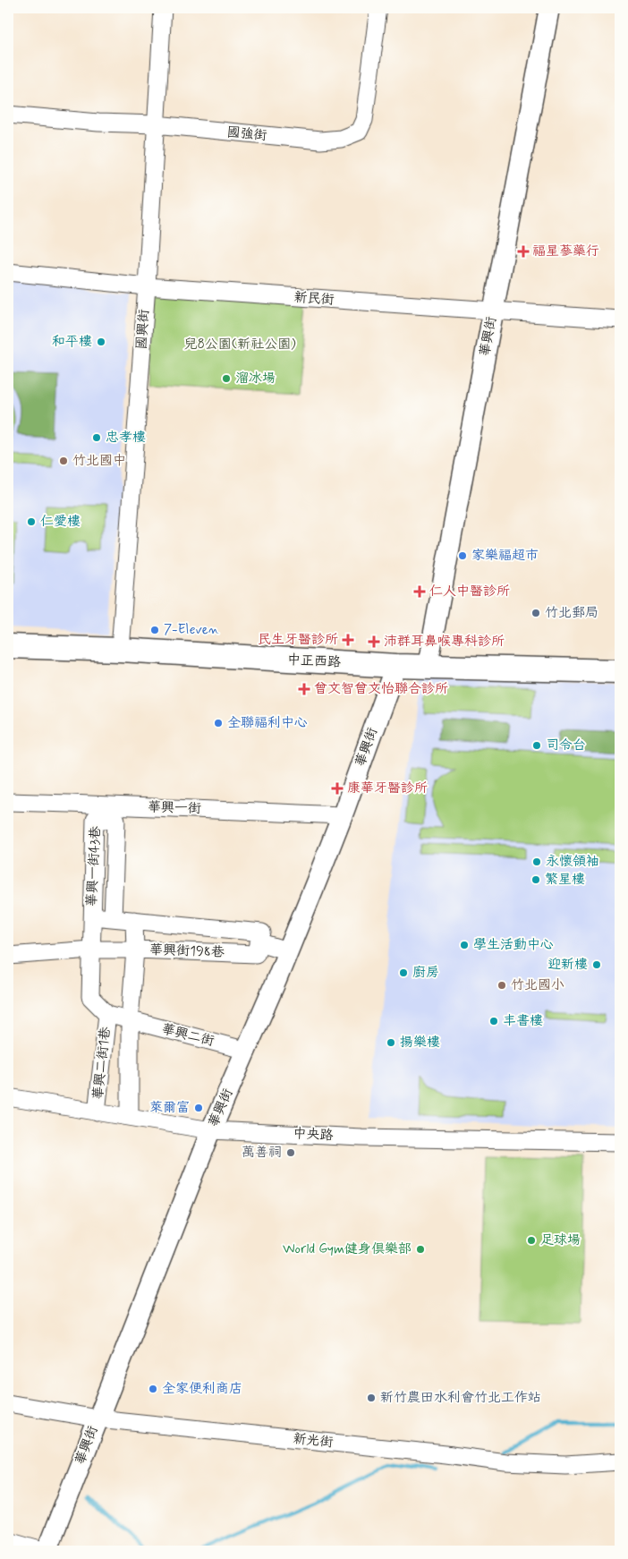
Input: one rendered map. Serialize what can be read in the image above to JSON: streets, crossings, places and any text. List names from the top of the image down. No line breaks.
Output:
{"streets":{"main road":["中正西路"],"street":["國強街","新民街","國興街","華興街","華興一街","華興一街43巷","華興街198巷","華興二街","華興二街1巷","中央路","新光街"]},"crossings":[["國強街","國興街"],["新民街","國興街"],["新民街","華興街"],["國興街","中正西路"],["華興街","中正西路"],["華興街","華興一街"],["華興街","華興二街"],["華興街","中央路"],["華興街","新光街"],["華興一街43巷","華興街198巷"],["華興一街43巷","華興二街"],["華興二街","華興二街1巷"],["華興二街1巷","中央路"]],"parks":["兒8公園(新社公園)"],"places":{"health":["福星蔘藥行","仁人中醫診所","民生牙醫診所","沛群耳鼻喉專科診所","曾文智曾文怡聯合診所","康華牙醫診所"],"other":["和平樓","溜冰場","忠孝樓","竹北國中","仁愛樓","家樂福超市","竹北郵局","7-Eleven","全聯福利中心","司令台","永懷領袖","繁星樓","學生活動中心","迎新樓","廚房","竹北國小","丰書樓","揚樂樓","萊爾富","萬善祠","足球場","World Gym健身俱樂部","全家便利商店","新竹農田水利會竹北工作站"]}}
